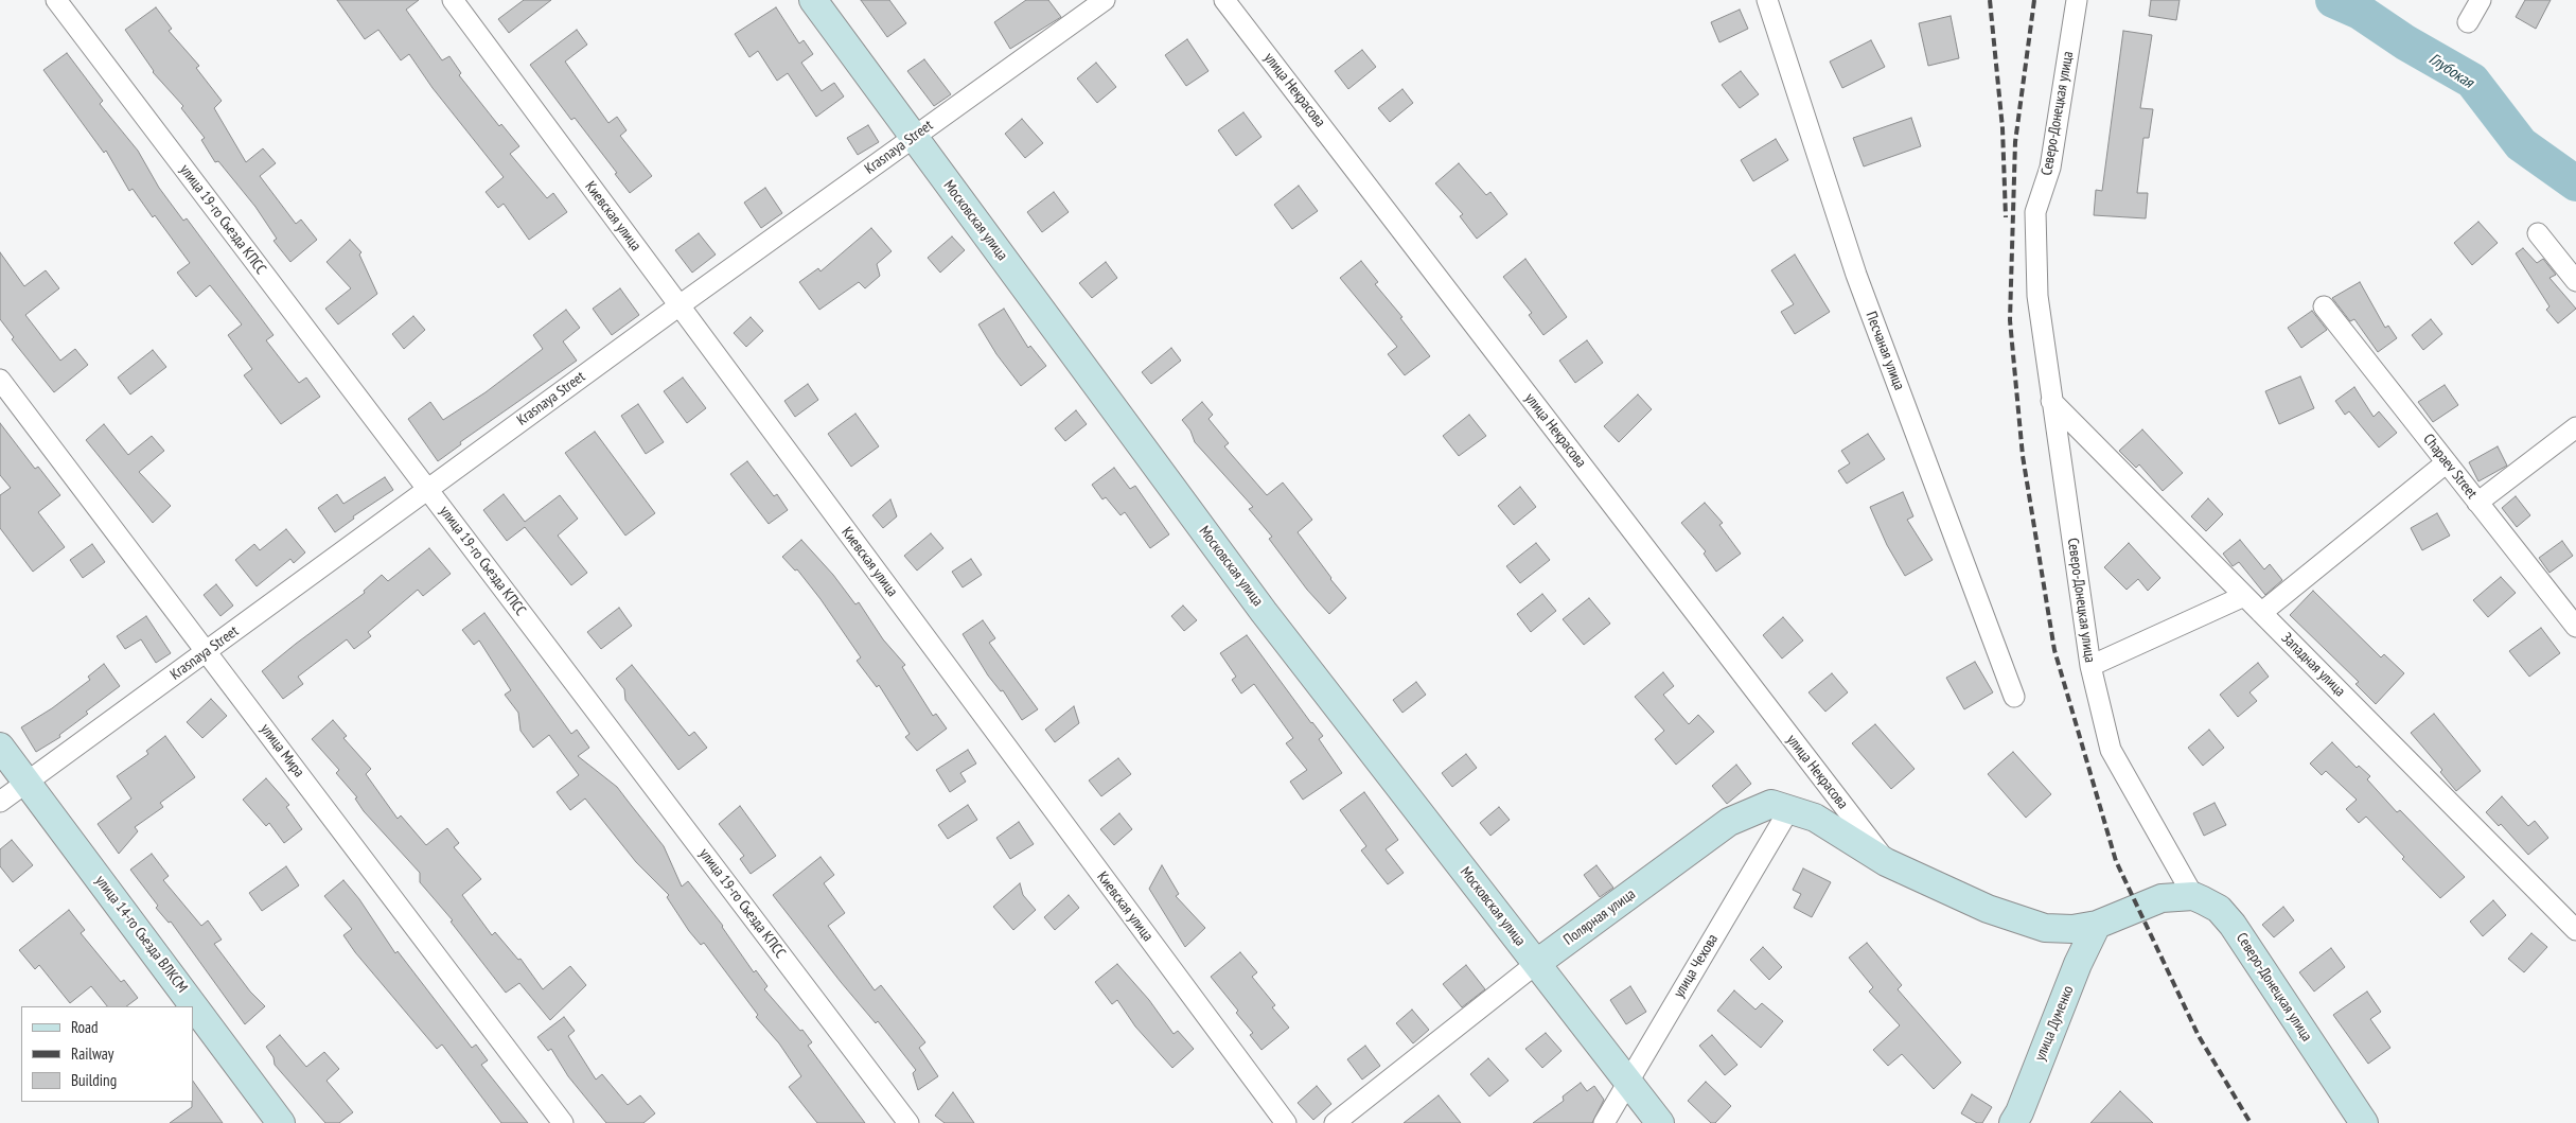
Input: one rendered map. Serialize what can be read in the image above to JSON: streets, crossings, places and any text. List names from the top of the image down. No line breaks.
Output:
{"streets":{"main road":["Северо-Донецкая улица","Московская улица","Полярная улица","улица 14-го Съезда ВЛКСМ","улица Думенко"],"street":["улица Некрасова","Krasnaya Street","Киевская улица","улица 19-го Съезда КПСС","Песчаная улица","Chapaev Street","Западная улица","улица Мира","улица Чехова"]},"crossings":[["улица Некрасова","Полярная улица"],["Северо-Донецкая улица","Западная улица"],["Северо-Донецкая улица","Полярная улица"],["Krasnaya Street","Киевская улица"],["Krasnaya Street","улица 19-го Съезда КПСС"],["Krasnaya Street","Московская улица"],["Krasnaya Street","улица Мира"],["Krasnaya Street","улица 14-го Съезда ВЛКСМ"],["Московская улица","Полярная улица"],["Московская улица","улица Чехова"],["Полярная улица","улица Чехова"],["Полярная улица","улица Думенко"]],"water":["Глубокая"],"legend":["Road","Railway","Building"]}
